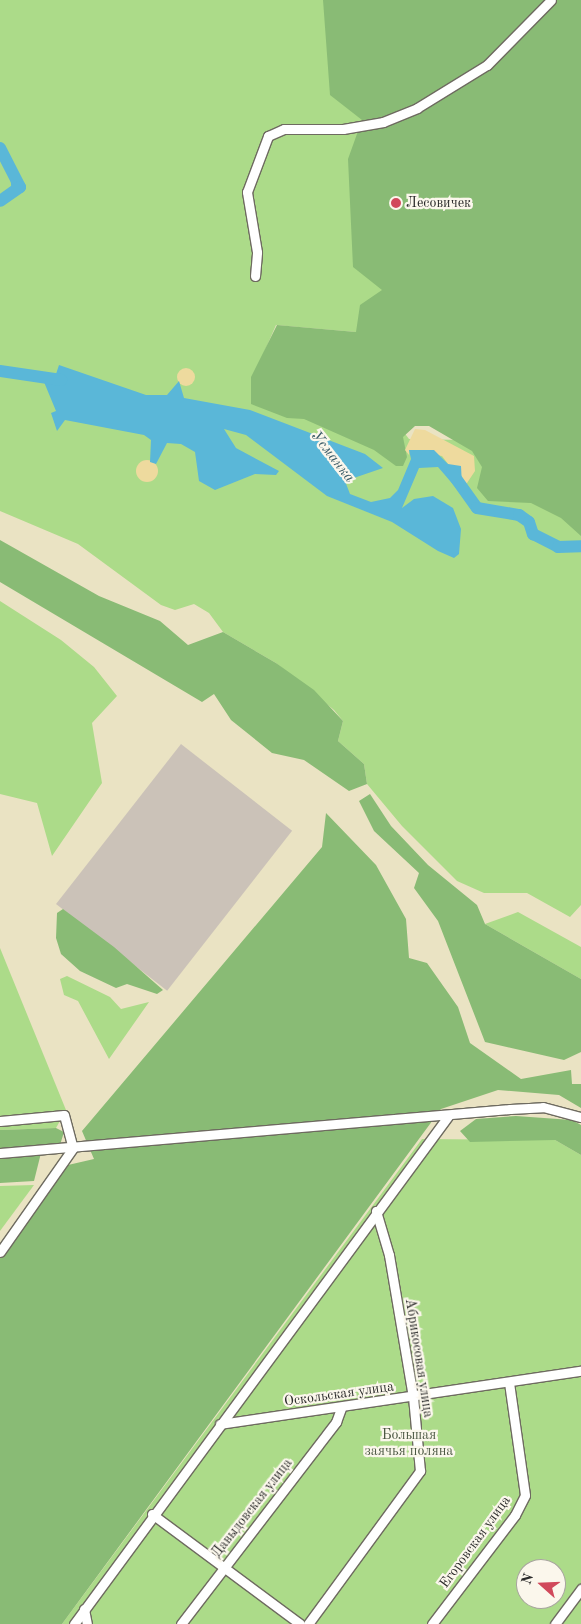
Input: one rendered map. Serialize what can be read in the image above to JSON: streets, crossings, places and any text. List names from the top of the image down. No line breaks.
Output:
{"streets":{"street":["Абрикосовая улица","Оскольская улица","Давыдовская улица","Егоровская улица"]},"crossings":[["Абрикосовая улица","Оскольская улица"],["Оскольская улица","Давыдовская улица"],["Оскольская улица","Егоровская улица"]],"water":["Усманка"],"parks":["Большая заячья поляна"],"places":["Лесовичек"],"north":"left"}
